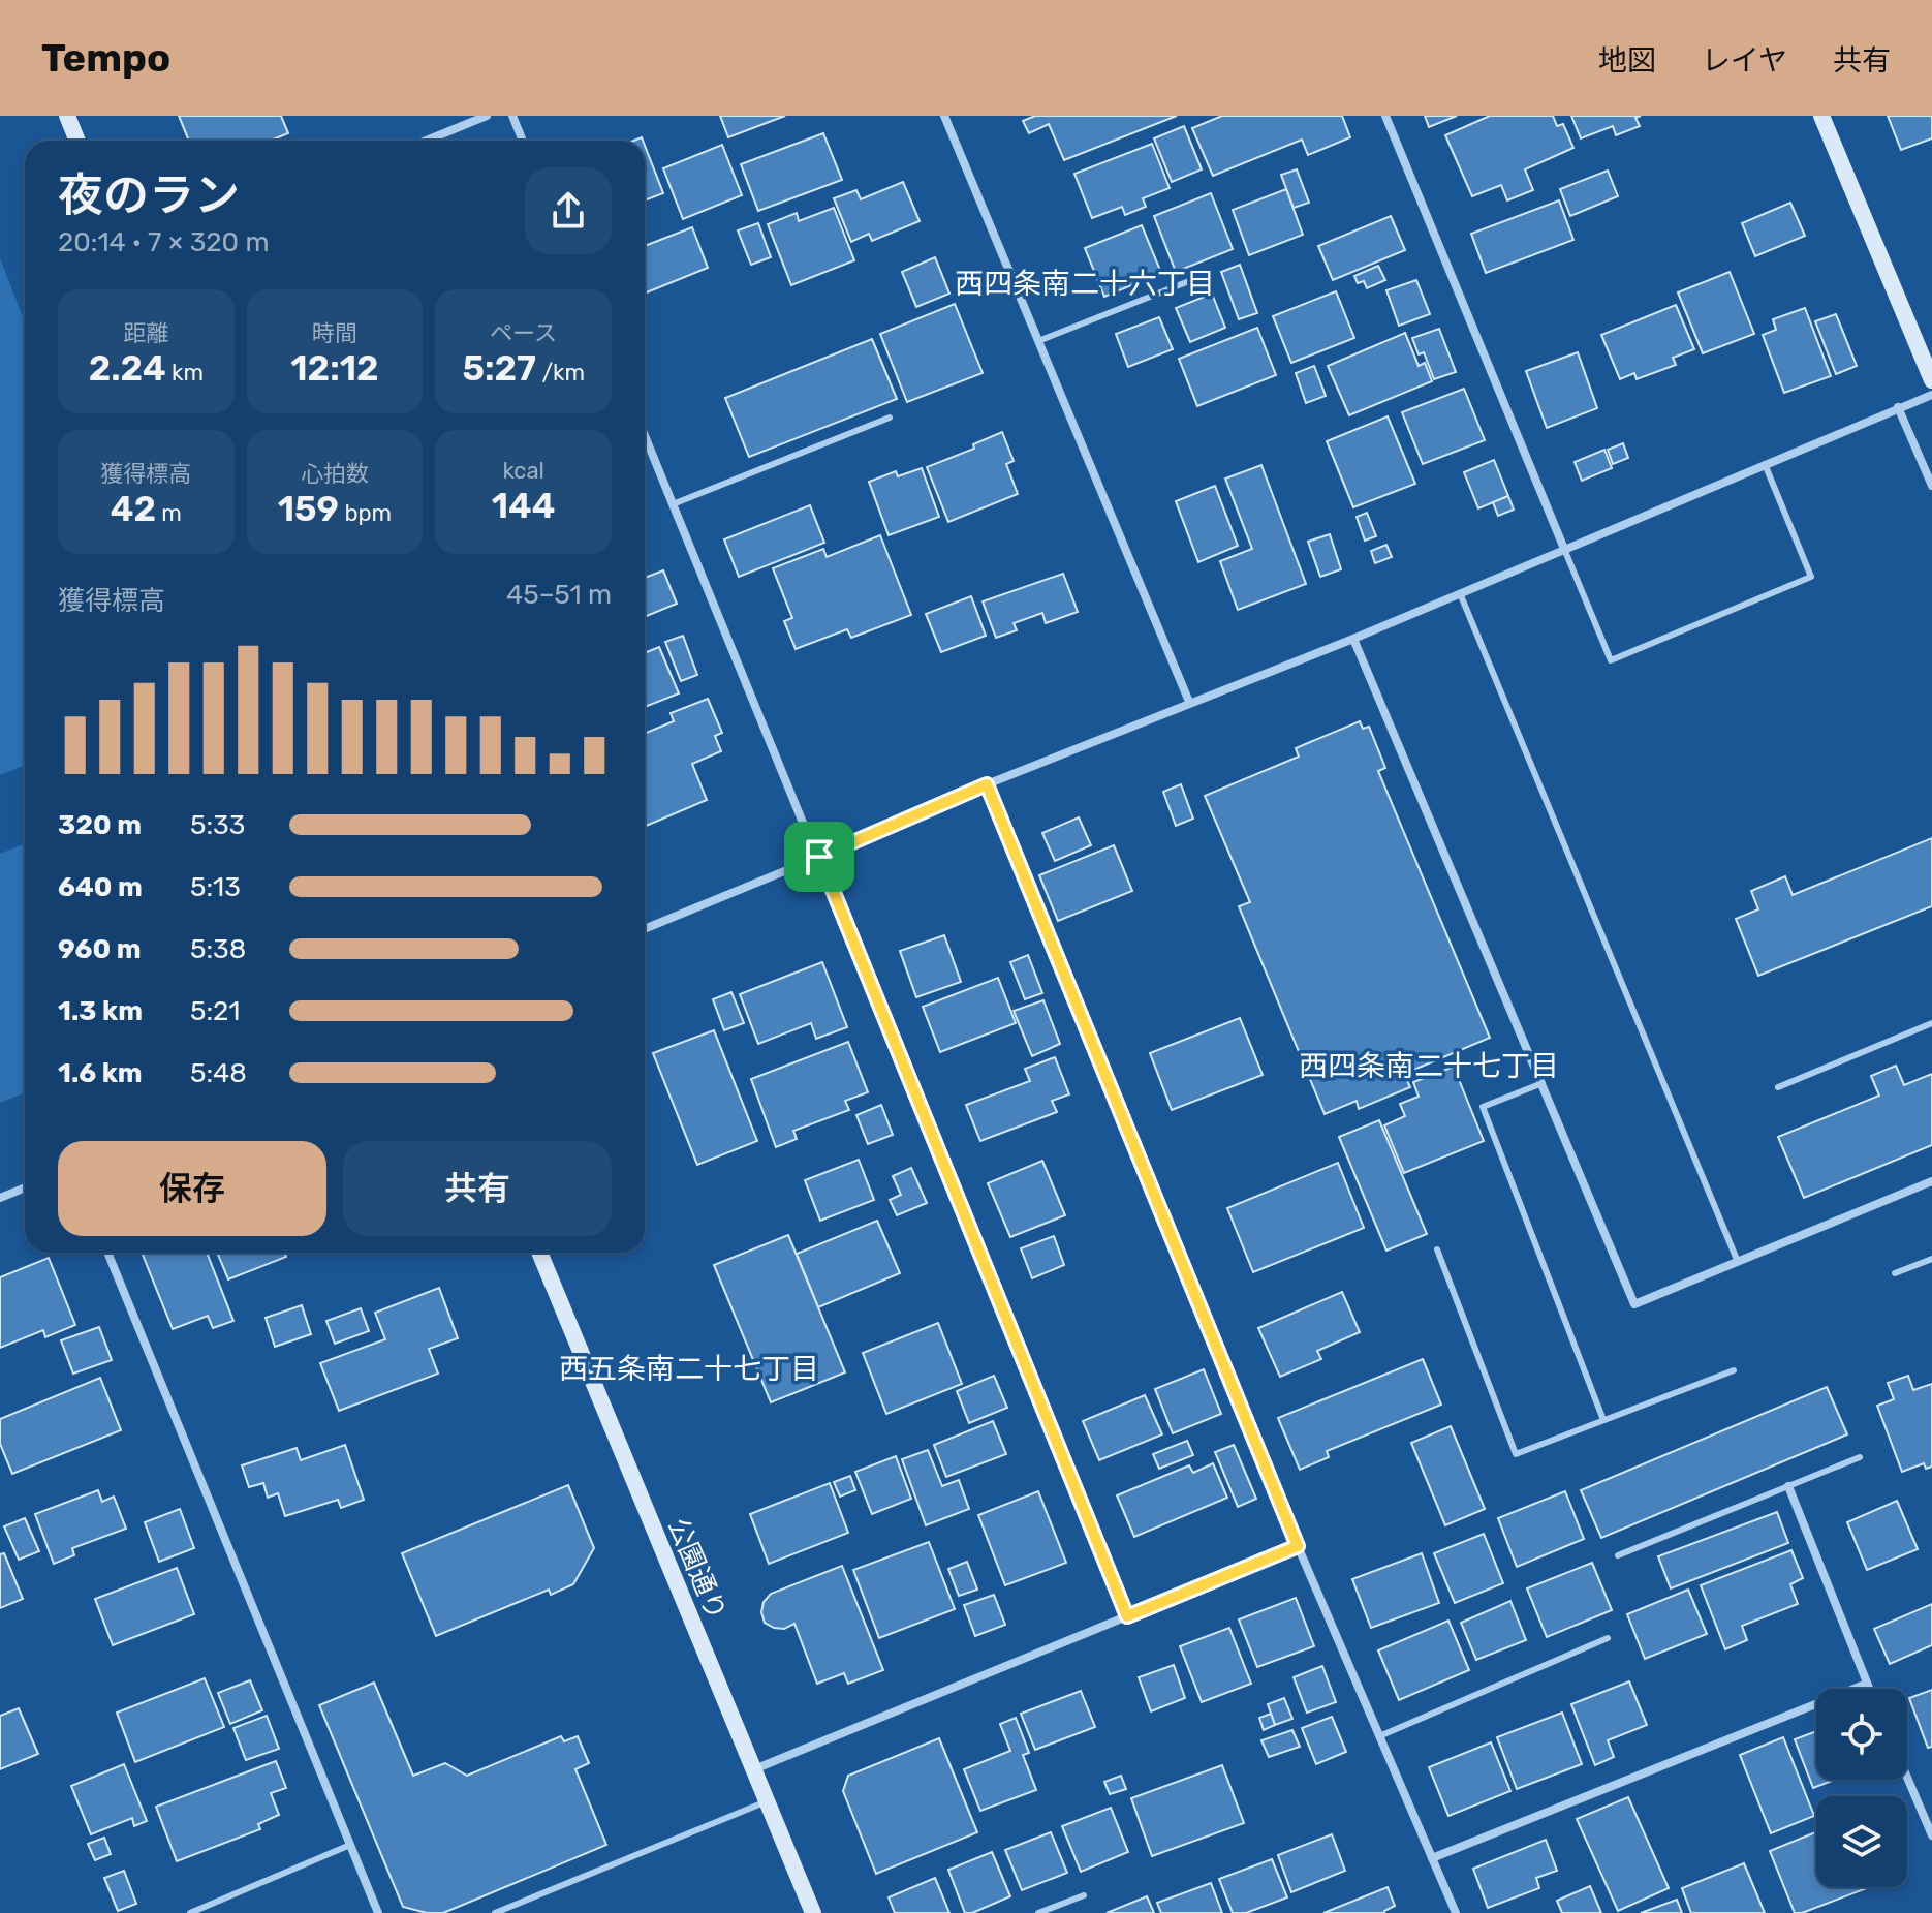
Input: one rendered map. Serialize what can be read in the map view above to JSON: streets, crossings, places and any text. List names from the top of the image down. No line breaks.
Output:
{"streets":{"street":["公園通り"]},"districts":["西四条南二十六丁目","西四条南二十七丁目","西五条南二十七丁目"],"page":{"header":"Tempo","nav":["地図","レイヤ","共有"],"heading":["夜のラン","20:14 · 7 × 320 m"],"stats":[["距離","2.24 km"],["時間","12:12"],["ペース","5:27 /km"],["獲得標高","42 m"],["心拍数","159 bpm"],["kcal","144"]],"chart":["獲得標高","45–51 m"],"list":[{"name":"320 m","note":"5:33"},{"name":"640 m","note":"5:13"},{"name":"960 m","note":"5:38"},{"name":"1.3 km","note":"5:21"},{"name":"1.6 km","note":"5:48"}],"buttons":["保存","共有"]}}
